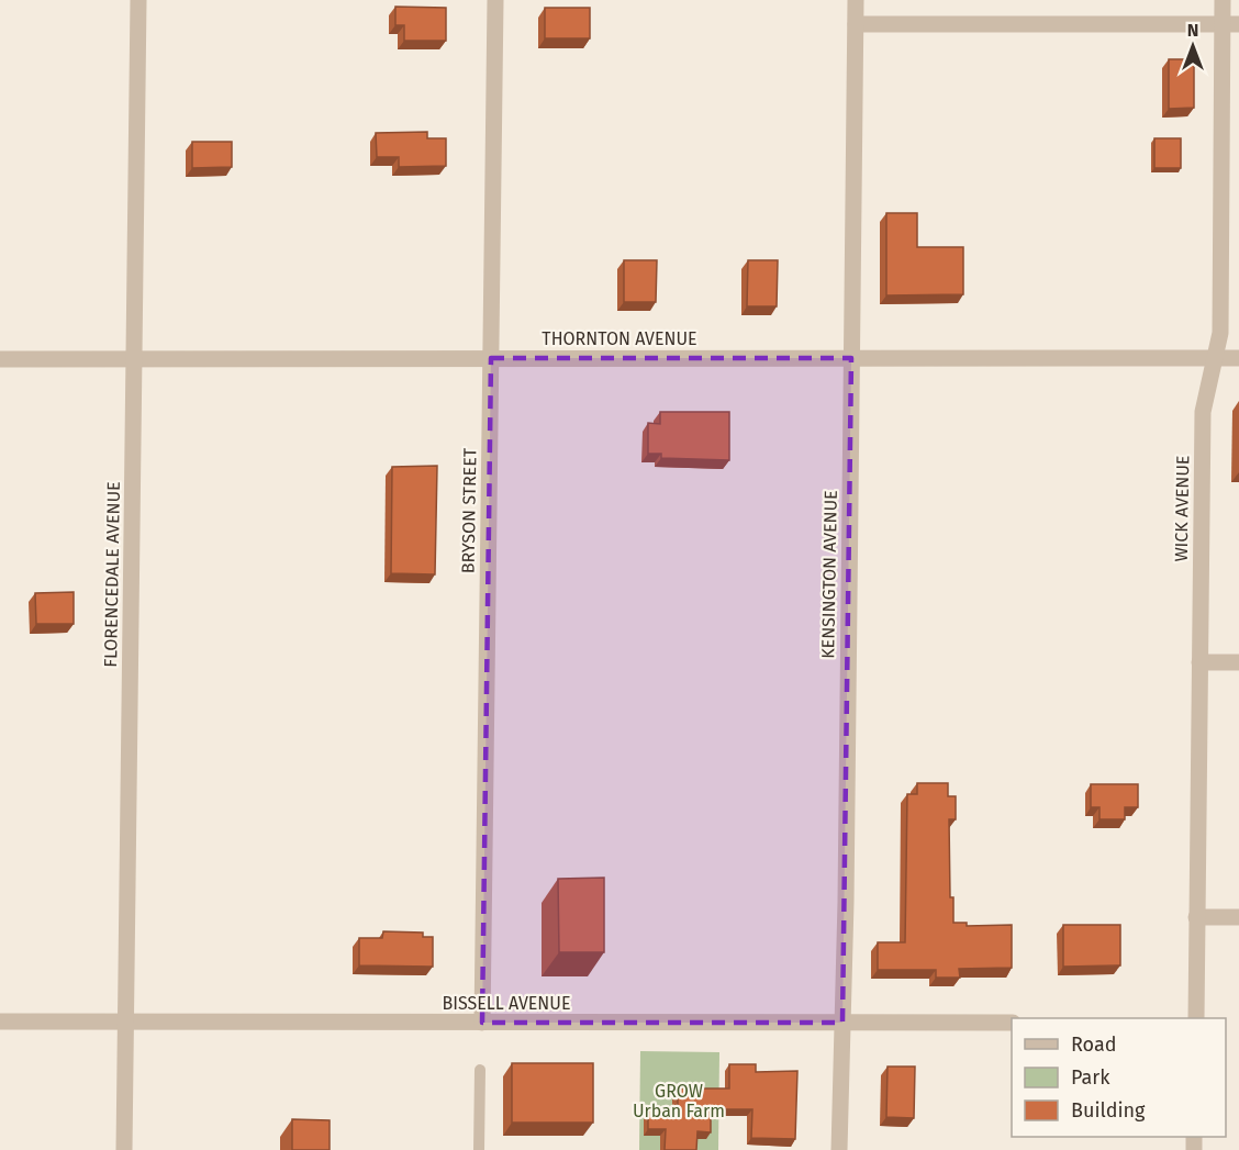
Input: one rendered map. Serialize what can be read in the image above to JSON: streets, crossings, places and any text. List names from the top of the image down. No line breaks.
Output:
{"streets":{"street":["THORNTON AVENUE","WICK AVENUE","BRYSON STREET","FLORENCEDALE AVENUE","KENSINGTON AVENUE","BISSELL AVENUE"]},"crossings":[["THORNTON AVENUE","WICK AVENUE"],["THORNTON AVENUE","BRYSON STREET"],["THORNTON AVENUE","FLORENCEDALE AVENUE"],["THORNTON AVENUE","KENSINGTON AVENUE"],["BRYSON STREET","BISSELL AVENUE"],["FLORENCEDALE AVENUE","BISSELL AVENUE"],["KENSINGTON AVENUE","BISSELL AVENUE"]],"parks":["GROW Urban Farm"],"legend":["Road","Park","Building"],"north":"top"}
